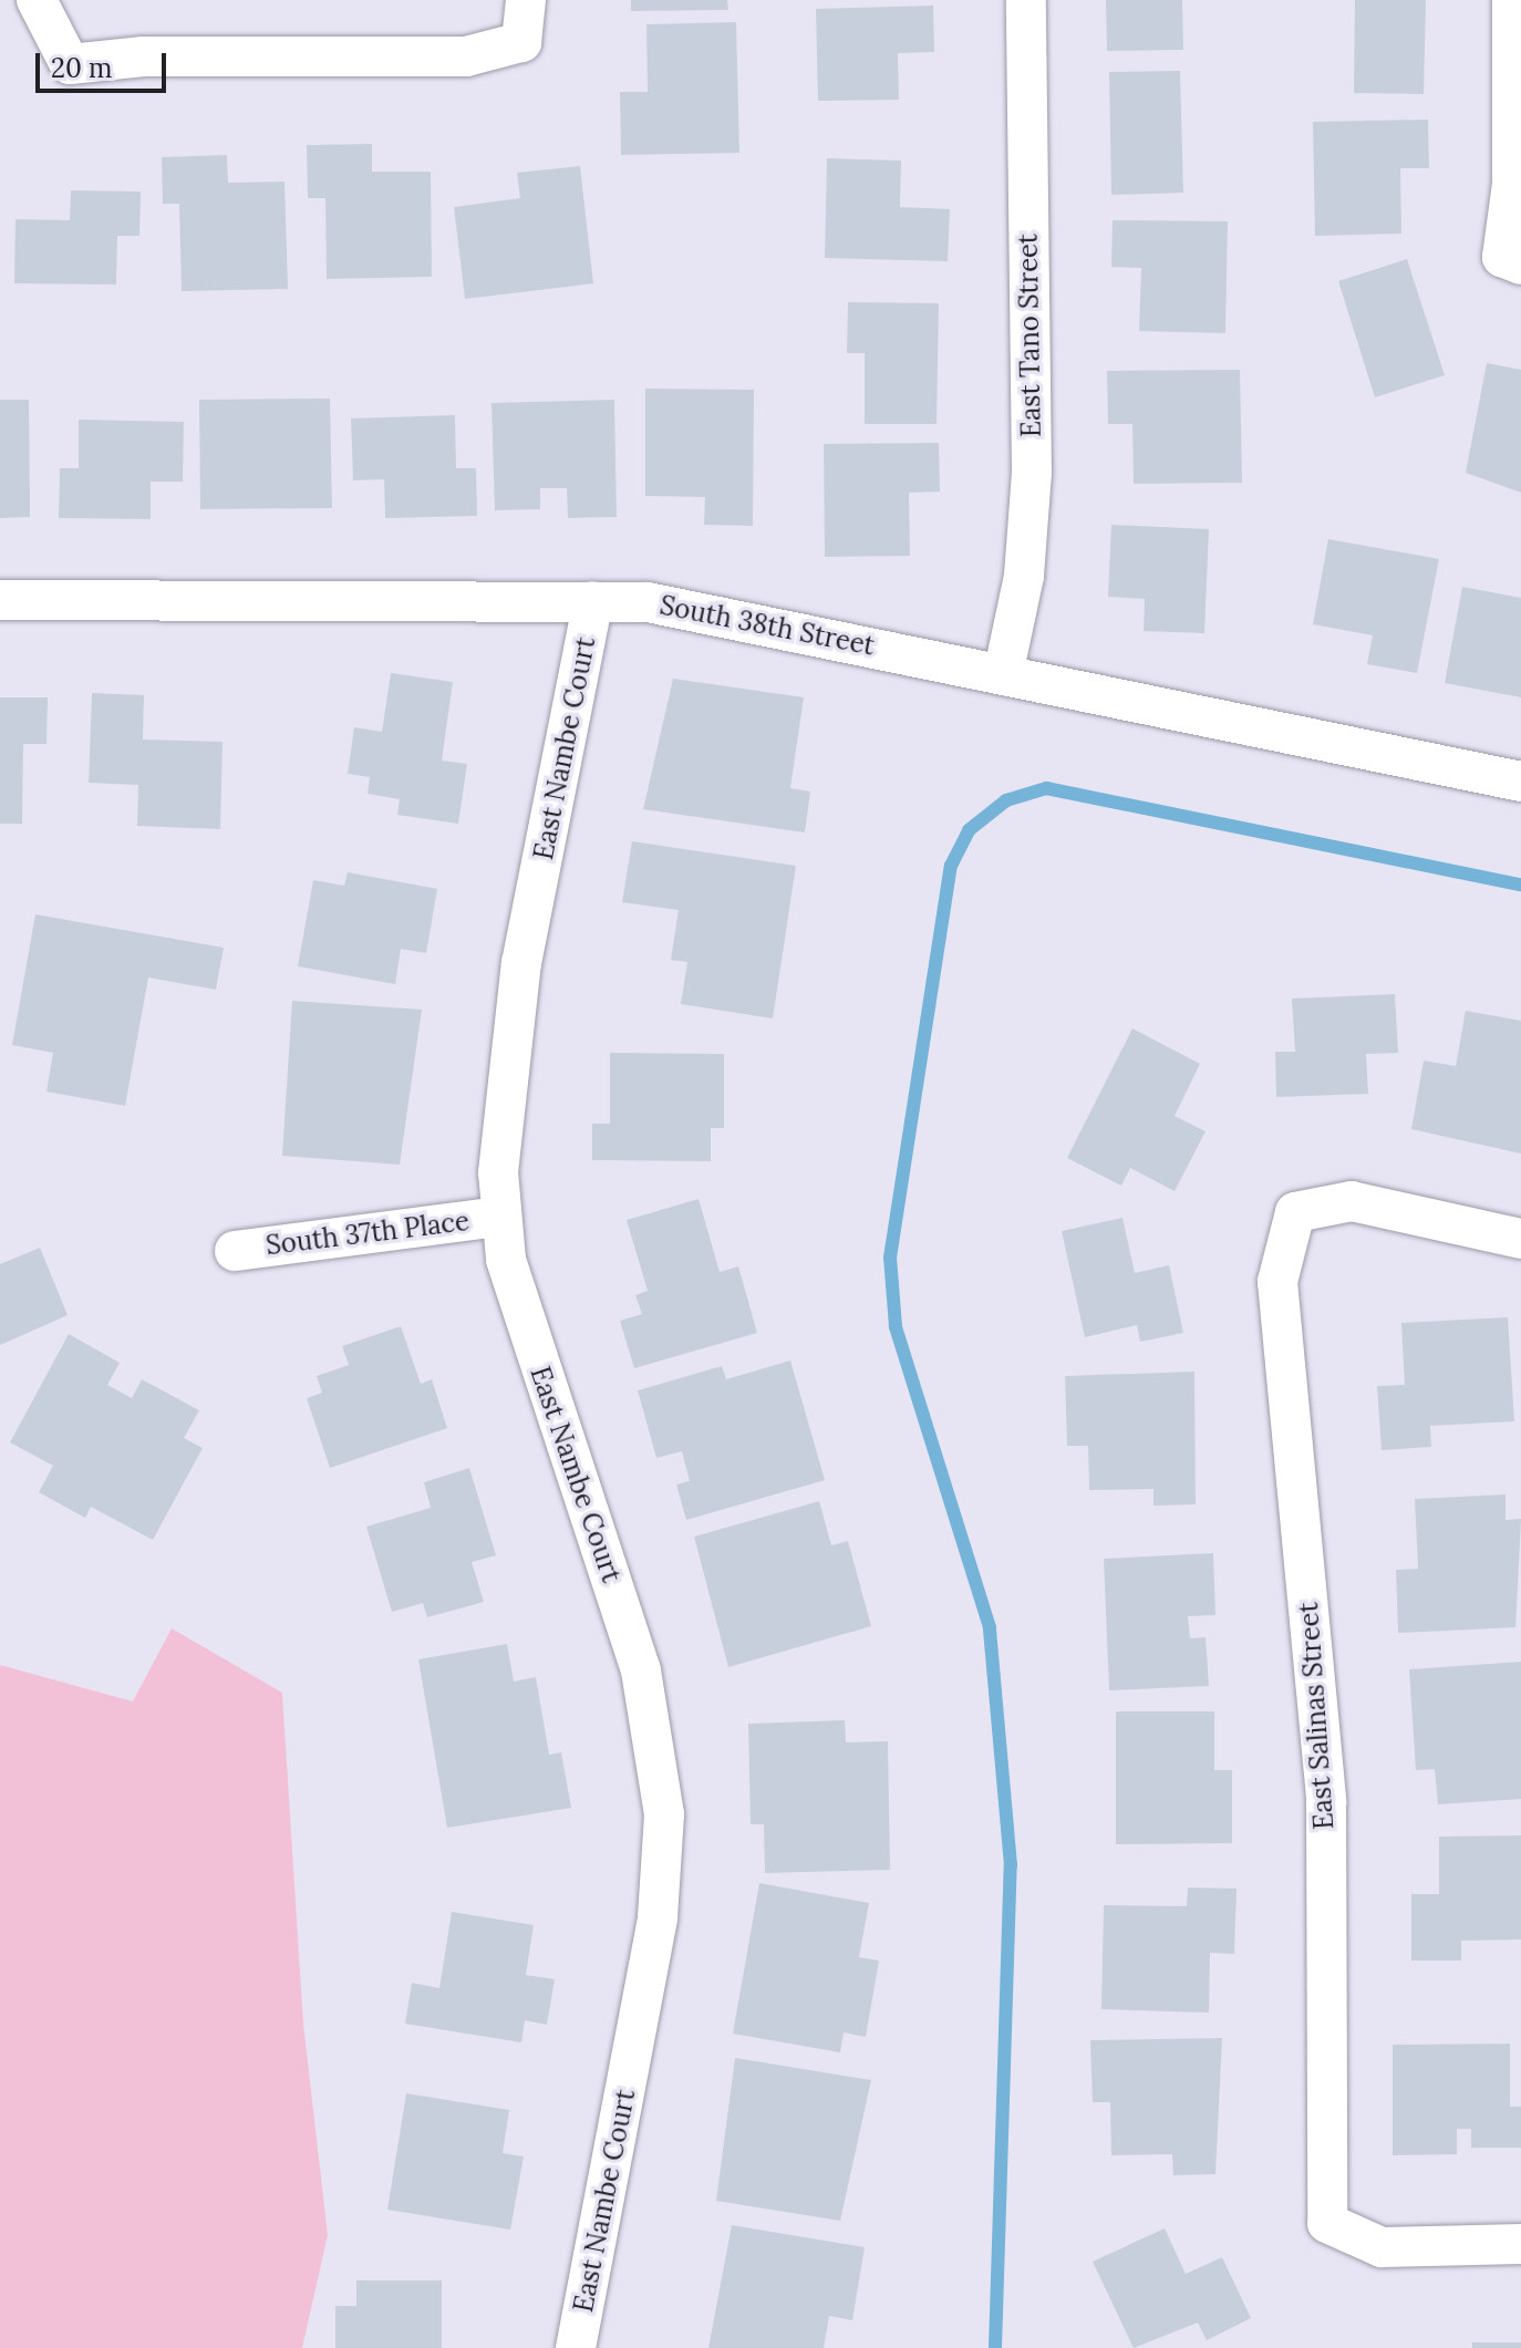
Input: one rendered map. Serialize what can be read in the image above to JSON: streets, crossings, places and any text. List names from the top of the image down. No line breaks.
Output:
{"streets":{"street":["East Tano Street","South 38th Street","East Nambe Court","South 37th Place","East Salinas Street"]},"crossings":[["East Tano Street","South 38th Street"],["South 38th Street","East Nambe Court"],["East Nambe Court","South 37th Place"]],"scale_bar":"20 m"}
